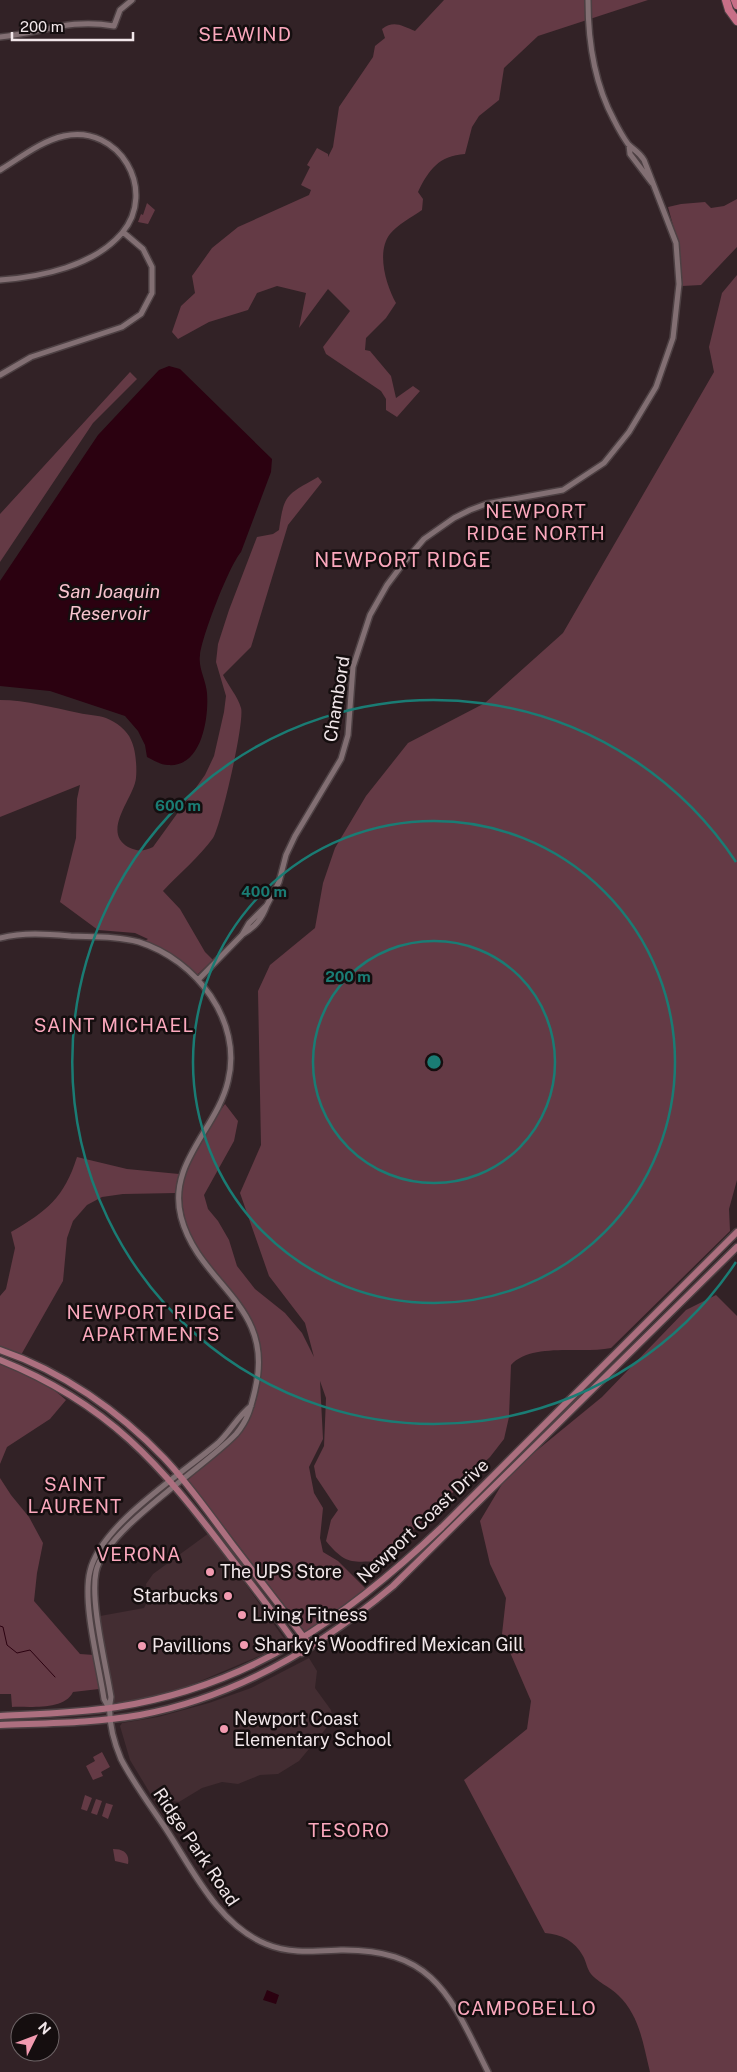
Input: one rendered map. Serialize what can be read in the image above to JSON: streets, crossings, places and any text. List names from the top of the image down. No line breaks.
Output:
{"streets":{"main road":["Newport Coast Drive"],"street":["Chambord","Ridge Park Road"]},"crossings":[["Chambord","Ridge Park Road"],["Newport Coast Drive","Ridge Park Road"]],"districts":["SEAWIND","NEWPORT RIDGE NORTH","NEWPORT RIDGE","SAINT MICHAEL","NEWPORT RIDGE APARTMENTS","SAINT LAURENT","VERONA","TESORO","CAMPOBELLO"],"water":["San Joaquin Reservoir"],"places":["The UPS Store","Starbucks","Living Fitness","Sharky's Woodfired Mexican Gill","Pavillions","Newport Coast Elementary School"],"scale_bar":"200 m","north":"top right","rings":["600 m","400 m","200 m"]}
